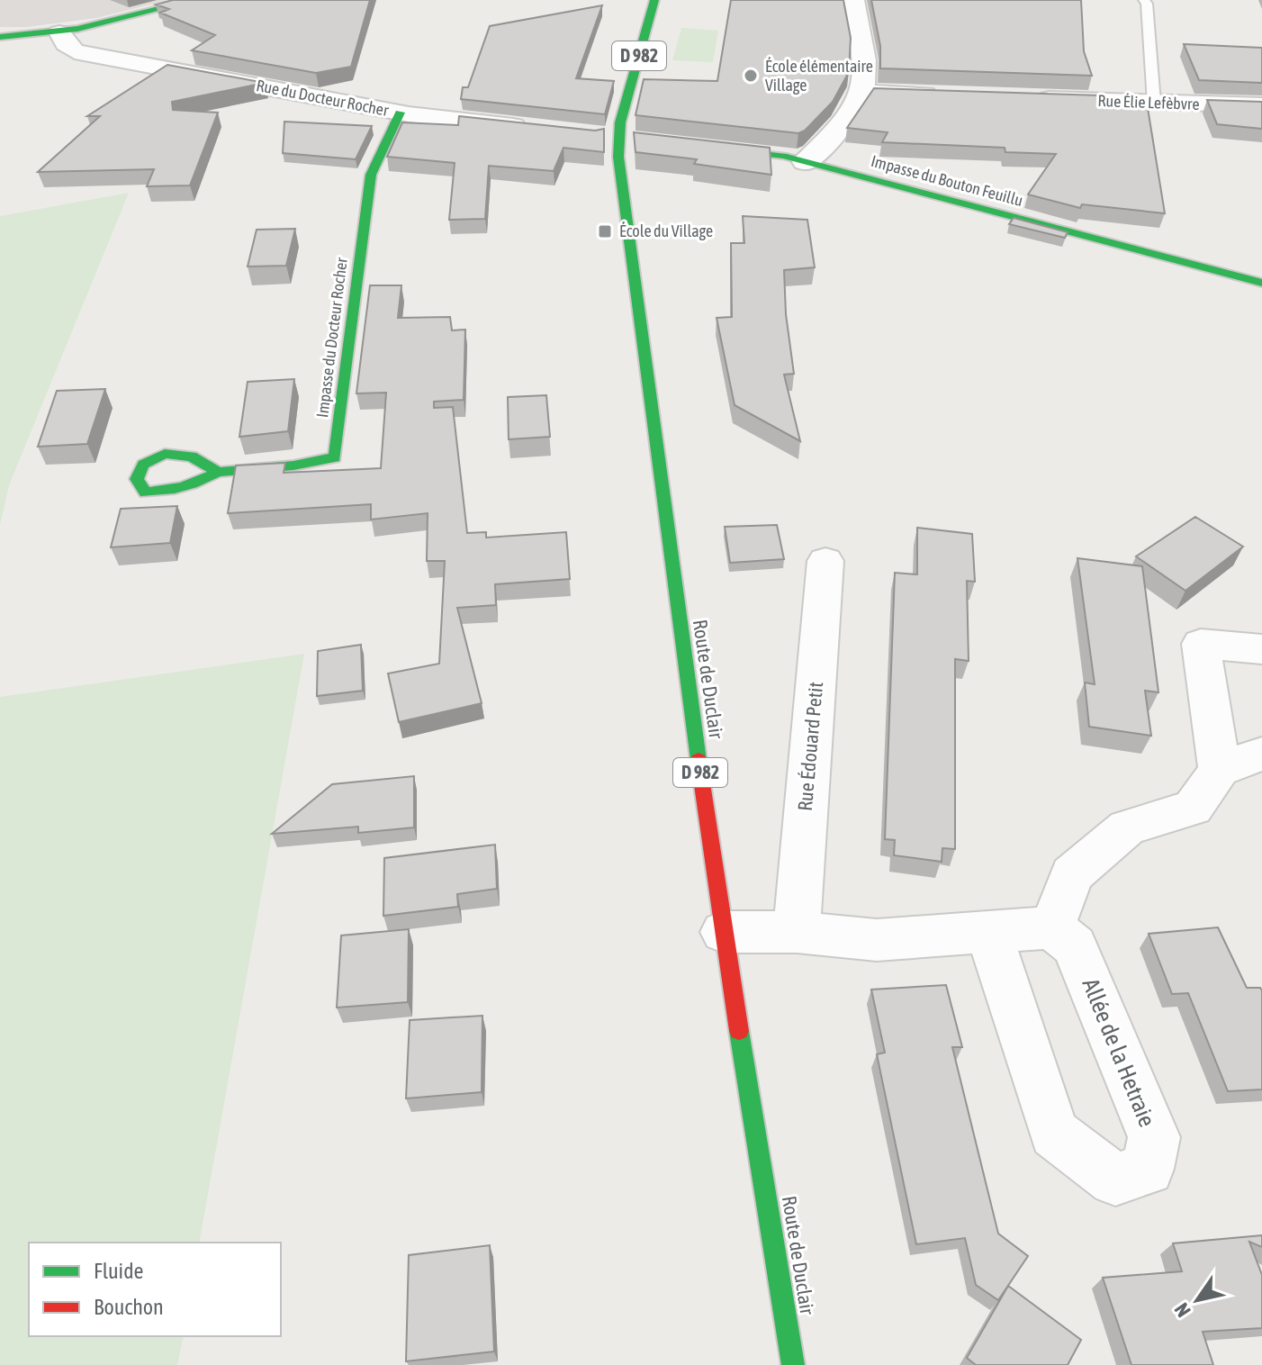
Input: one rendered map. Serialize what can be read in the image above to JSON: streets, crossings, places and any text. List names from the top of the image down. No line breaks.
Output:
{"streets":{"main road":["D 982","Impasse du Bouton Feuillu","Impasse du Docteur Rocher","Route de Duclair"],"street":["Rue du Docteur Rocher","Rue Élie Lefèbvre","Rue Édouard Petit","Allée de la Hetraie"]},"crossings":[["Rue du Docteur Rocher","Impasse du Docteur Rocher"]],"places":{"other":["École élémentaire Village"],"transit":["École du Village"]},"legend":["Fluide","Bouchon"],"north":"bottom left"}
